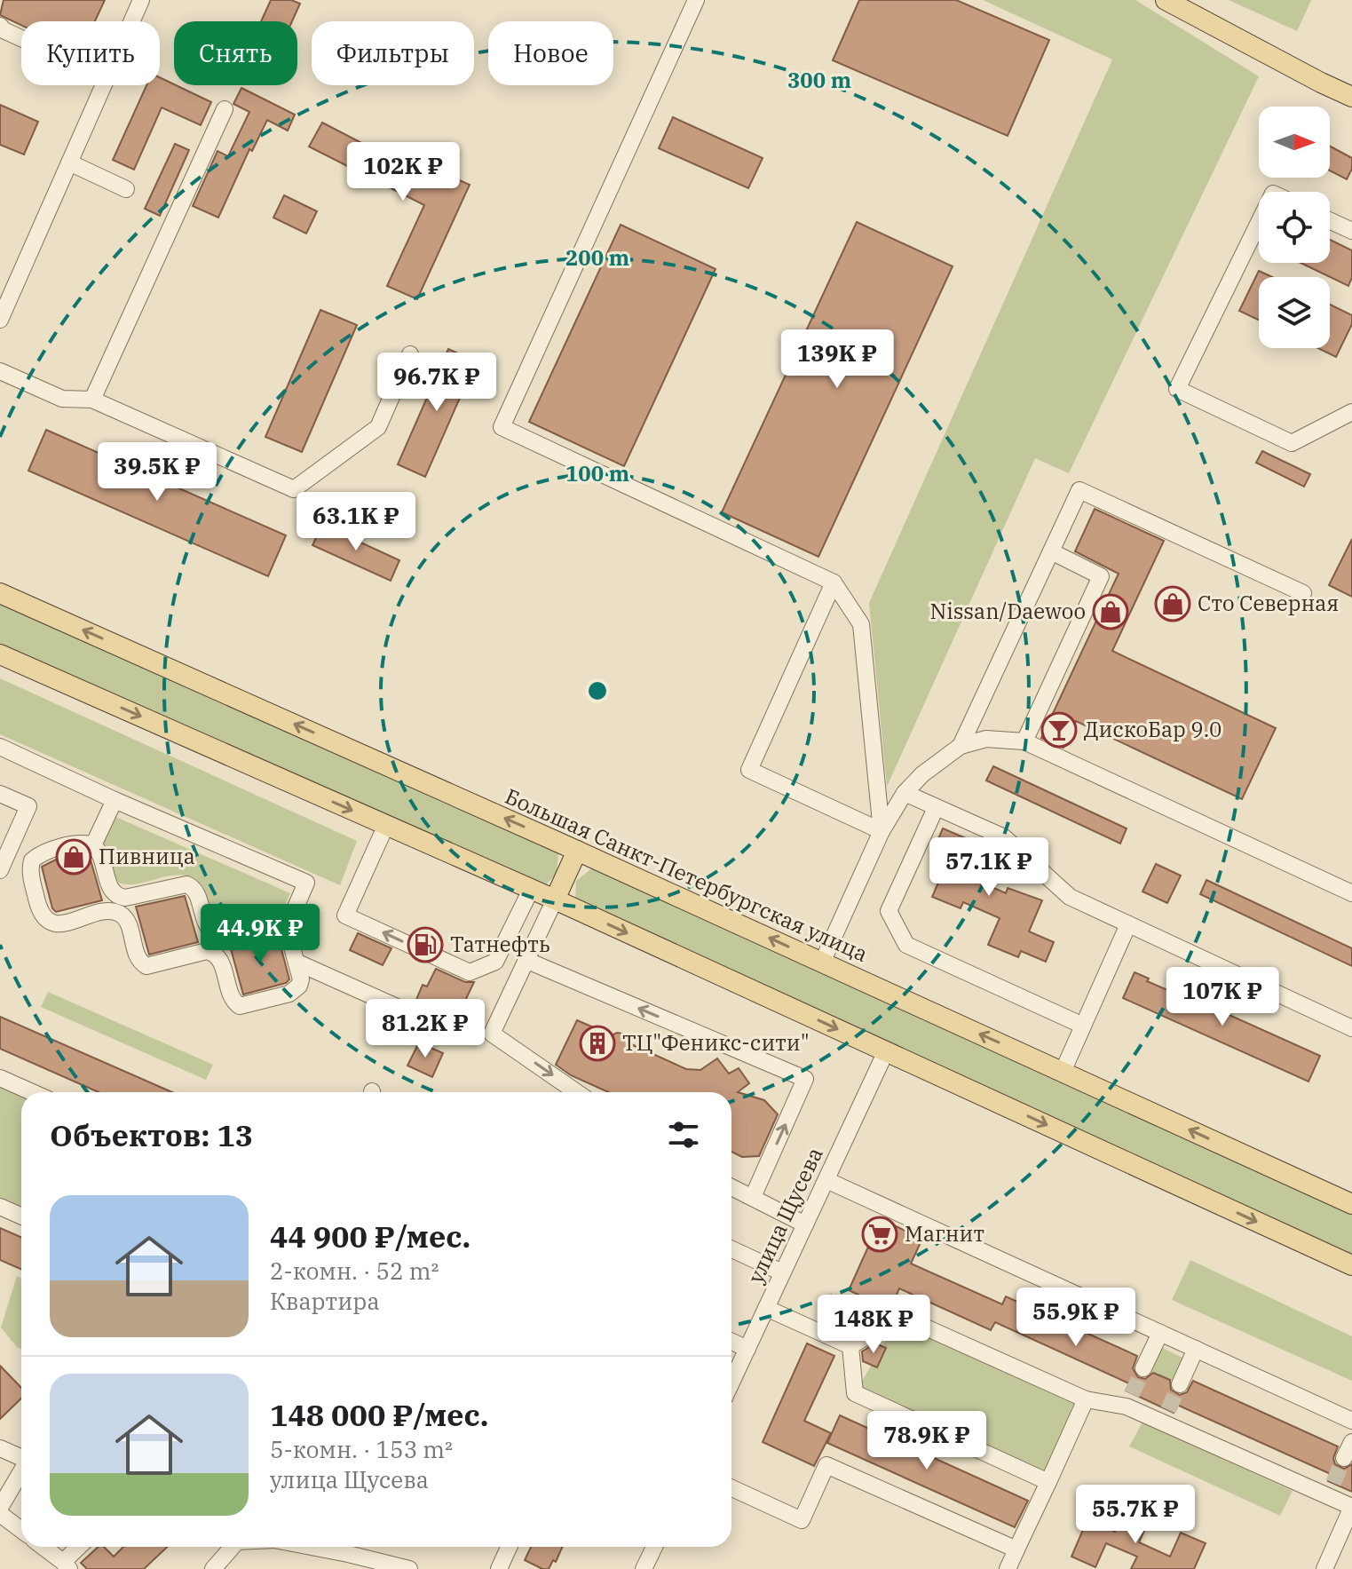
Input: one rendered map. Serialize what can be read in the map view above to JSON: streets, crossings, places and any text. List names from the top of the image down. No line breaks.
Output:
{"streets":{"main road":["Большая Санкт-Петербургская улица"],"street":["улица Щусева"]},"places":{"shop":["Сто Северная","Nissan/Daewoo","Пивница"],"bar":["ДискоБар 9.0"],"fuel station":["Татнефть"],"building":["ТЦ\"Феникс-сити\""],"supermarket":["Магнит"]},"north":"right","page":{"chip":["Купить","Снять","Фильтры","Новое"],"price":["102K ₽","139K ₽","96.7K ₽","39.5K ₽","63.1K ₽","57.1K ₽","44.9K ₽","107K ₽","81.2K ₽","55.9K ₽","148K ₽","78.9K ₽","55.7K ₽"],"heading":"Объектов: 13","list":[{"name":"44 900 ₽/мес.","note":"2-комн. · 52 m² · Квартира"},{"name":"148 000 ₽/мес.","note":"5-комн. · 153 m² · улица Щусева"}]},"rings":["300 m","200 m","100 m"]}
